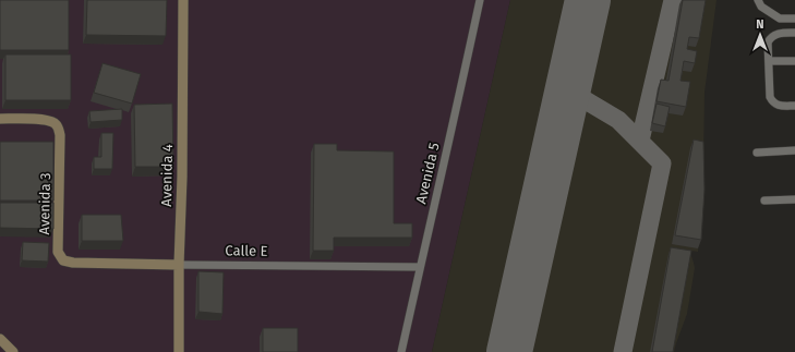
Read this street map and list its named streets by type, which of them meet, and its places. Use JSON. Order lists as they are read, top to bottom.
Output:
{
  "streets": {
    "main road": ["Avenida 4", "Avenida 3", "Calle E"],
    "street": ["Avenida 5"]
  },
  "crossings": [
    ["Avenida 5", "Calle E"],
    ["Avenida 4", "Calle E"],
    ["Avenida 3", "Calle E"]
  ],
  "north": "top"
}
